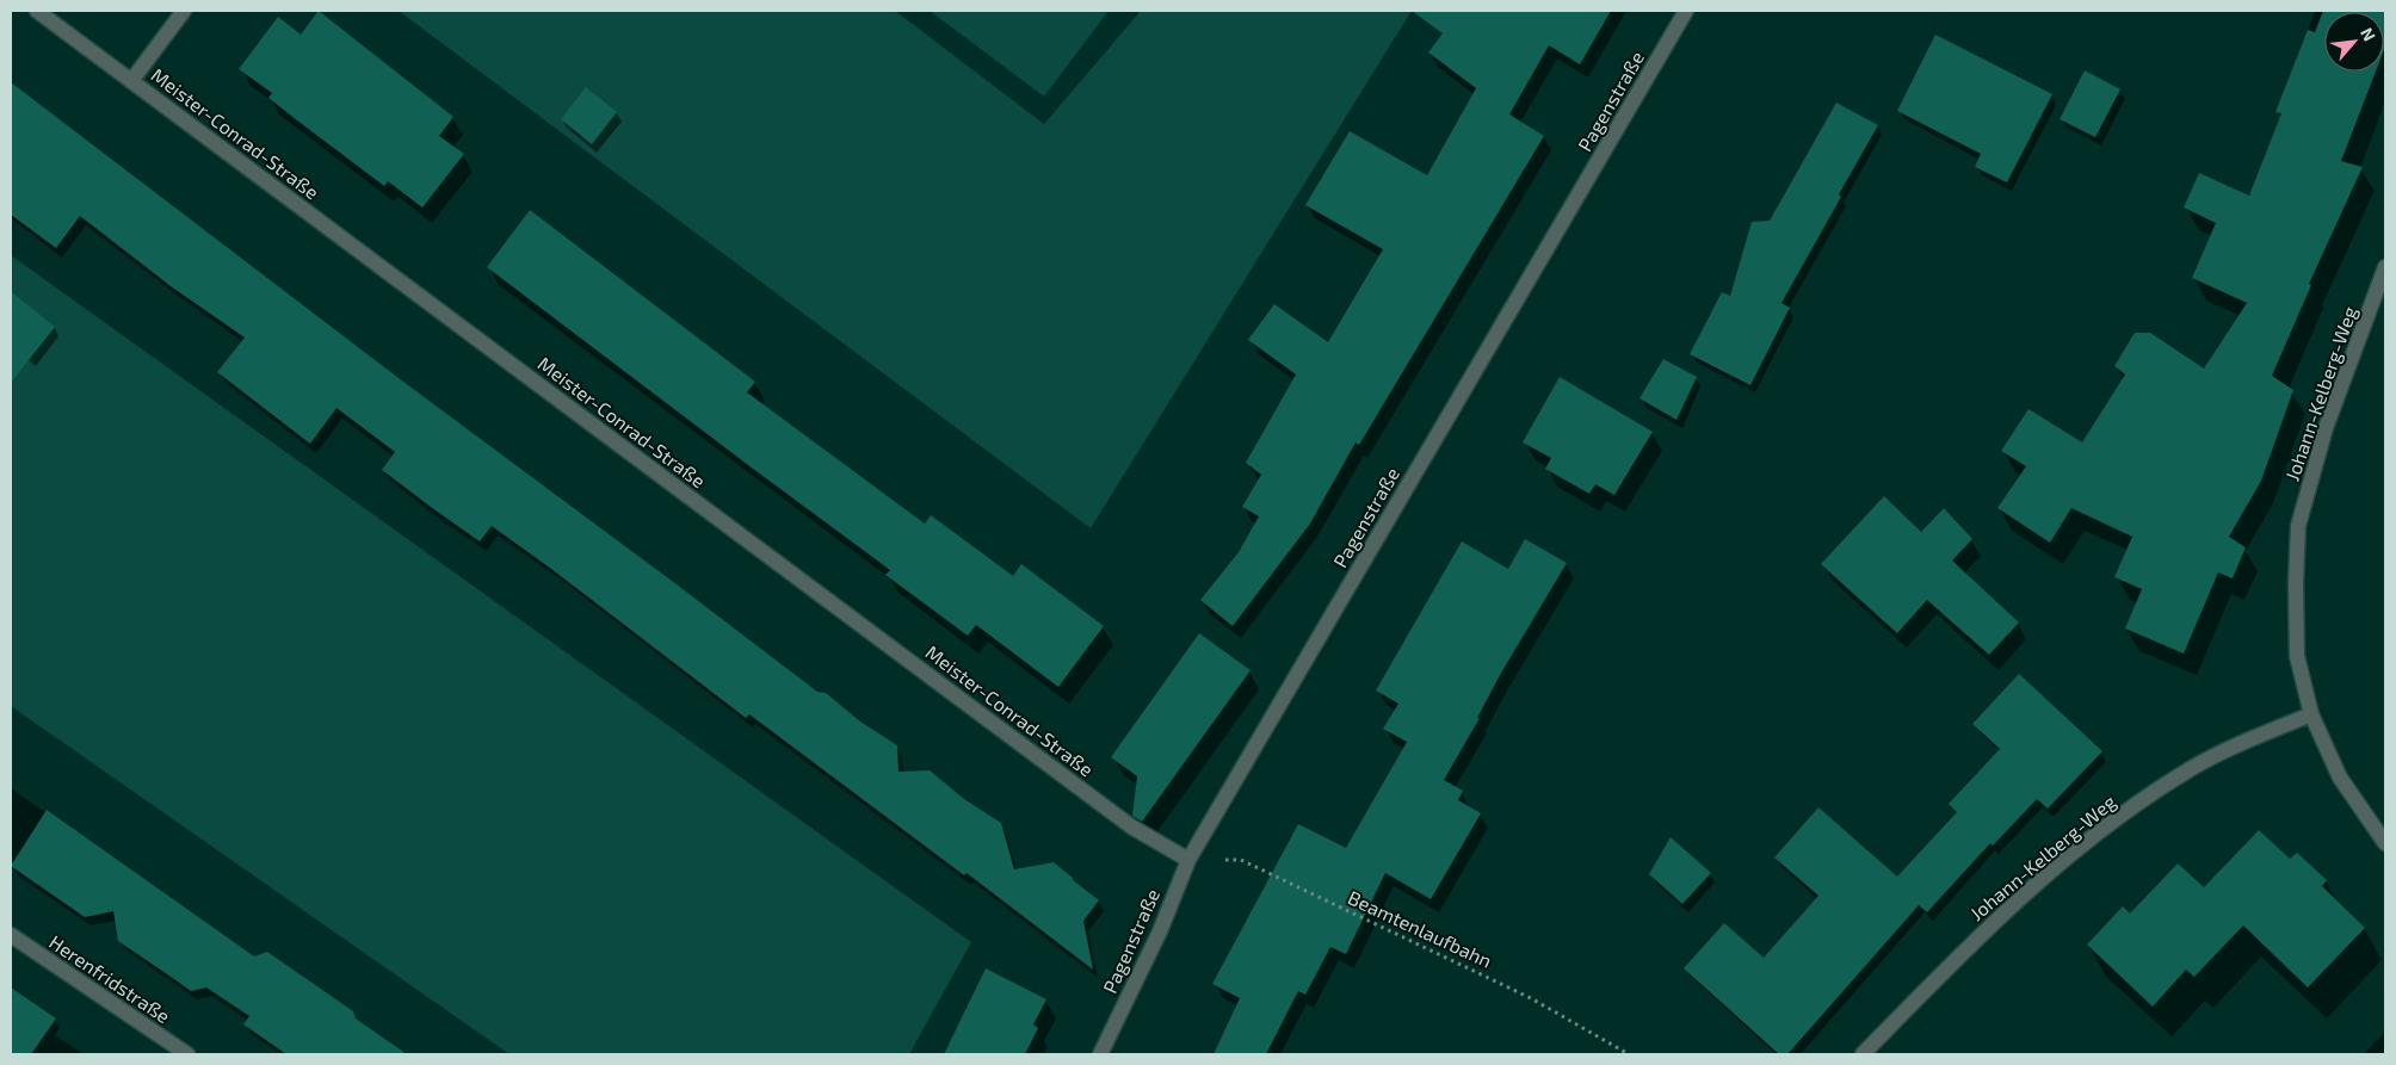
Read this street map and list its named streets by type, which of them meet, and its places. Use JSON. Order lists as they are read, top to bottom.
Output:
{
  "streets": {
    "street": [
      "Pagenstraße",
      "Meister-Conrad-Straße",
      "Johann-Kelberg-Weg",
      "Herenfridstraße"
    ],
    "path": ["Beamtenlaufbahn"]
  },
  "crossings": [
    ["Pagenstraße", "Meister-Conrad-Straße"],
    ["Pagenstraße", "Beamtenlaufbahn"],
    ["Meister-Conrad-Straße", "Beamtenlaufbahn"]
  ],
  "north": "top right"
}
